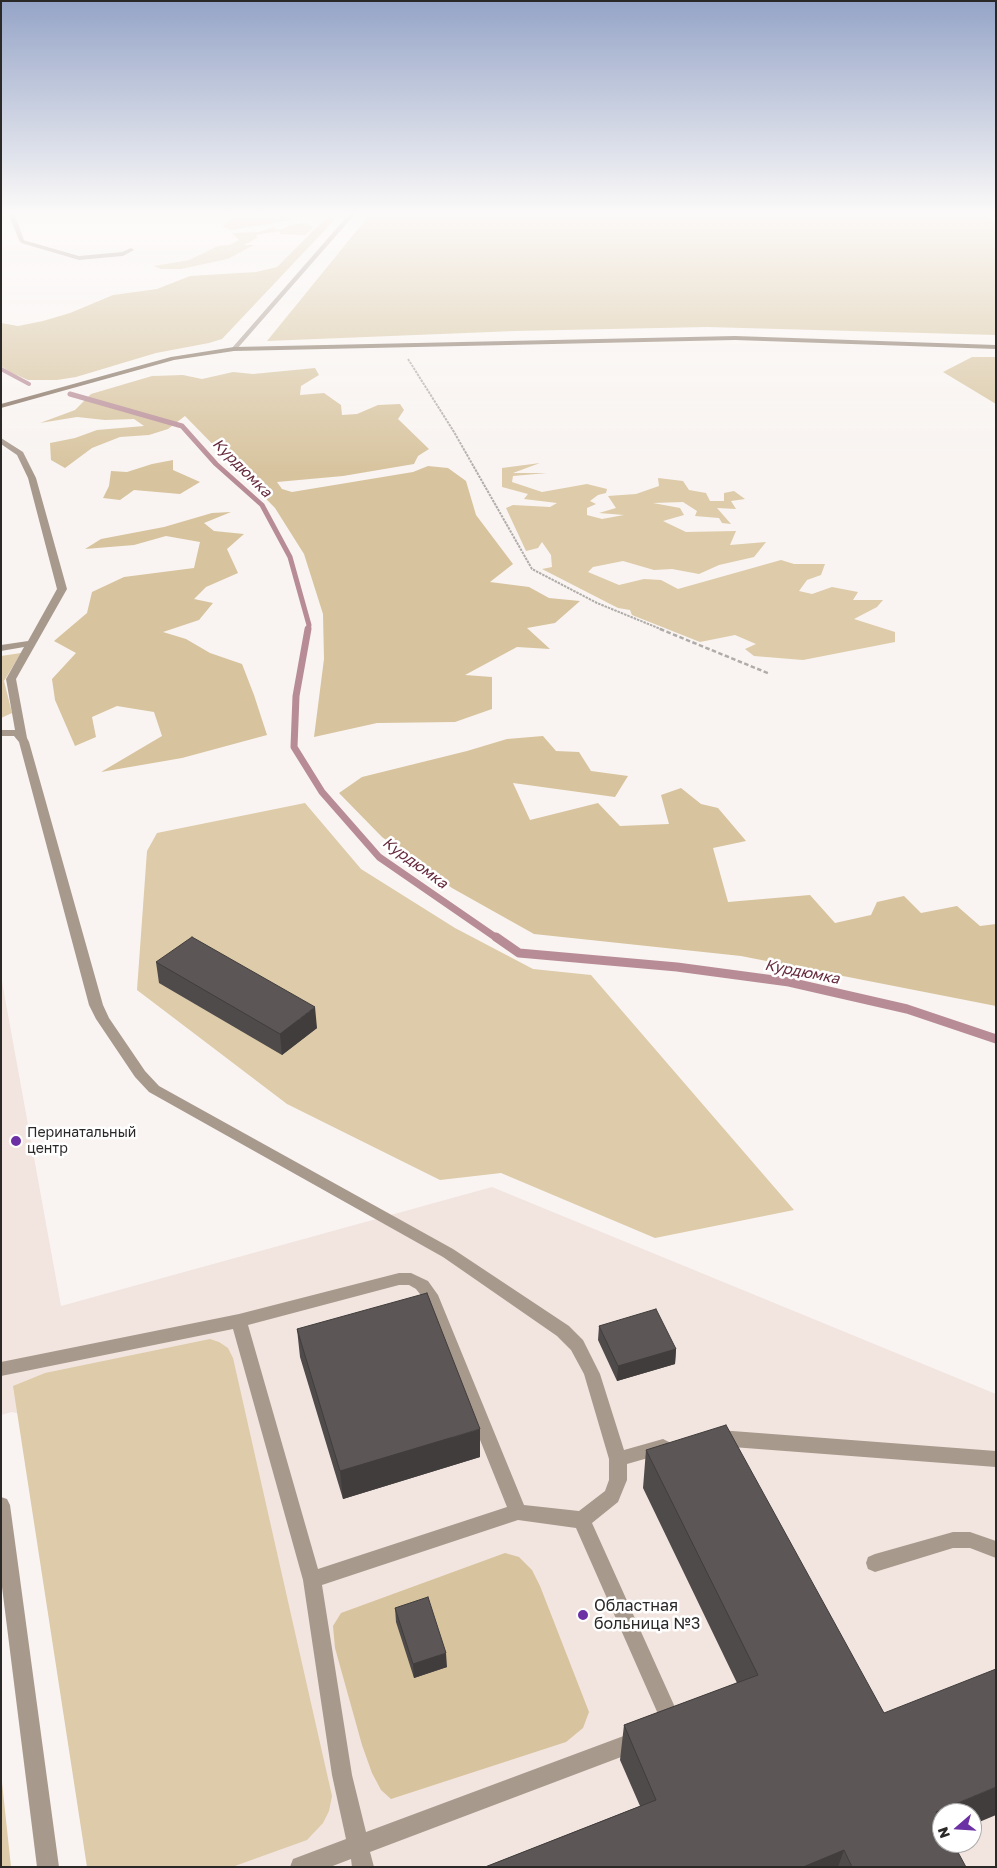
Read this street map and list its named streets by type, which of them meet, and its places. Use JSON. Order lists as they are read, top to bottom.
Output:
{
  "water": ["Курдюмка"],
  "places": ["Перинатальный центр", "Областная больница №3"],
  "north": "left"
}
